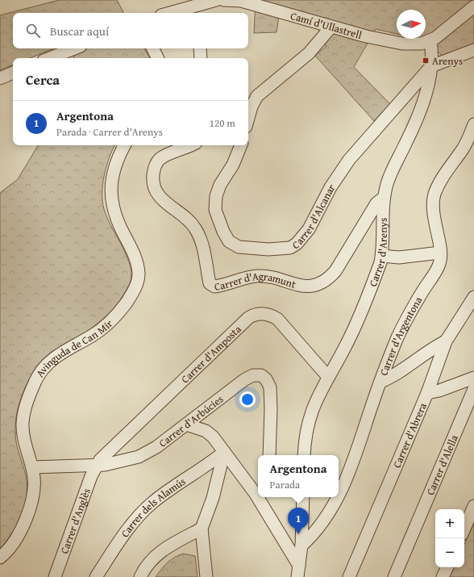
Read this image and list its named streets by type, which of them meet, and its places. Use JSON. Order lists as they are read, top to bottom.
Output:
{
  "streets": {
    "street": [
      "Camí d'Ullastrell",
      "Carrer d'Alcanar",
      "Carrer d'Arenys",
      "Carrer d'Agramunt",
      "Carrer d'Argentona",
      "Avinguda de Can Mir",
      "Carrer d'Amposta",
      "Carrer d'Arbúcies",
      "Carrer d'Abrera",
      "Carrer d'Alella",
      "Carrer dels Alamús",
      "Carrer d'Anglès"
    ]
  },
  "crossings": [
    ["Camí d'Ullastrell", "Carrer d'Arenys"],
    ["Carrer d'Alcanar", "Carrer d'Arenys"],
    ["Carrer d'Arenys", "Carrer d'Agramunt"],
    ["Carrer d'Arenys", "Carrer d'Amposta"],
    ["Avinguda de Can Mir", "Carrer d'Arbúcies"],
    ["Carrer d'Amposta", "Carrer d'Arbúcies"],
    ["Carrer d'Amposta", "Carrer d'Anglès"],
    ["Carrer d'Arbúcies", "Carrer d'Anglès"]
  ],
  "places": {
    "transit": ["Arenys"]
  },
  "north": "right",
  "page": {
    "search": "Buscar aquí",
    "heading": "Cerca",
    "list": [
      {
        "mark": "1",
        "name": "Argentona",
        "note": "Parada · Carrer d'Arenys",
        "value": "120 m"
      }
    ],
    "popup": ["Argentona", "Parada"],
    "pins": "1",
    "map_buttons": ["+", "−"]
  }
}
